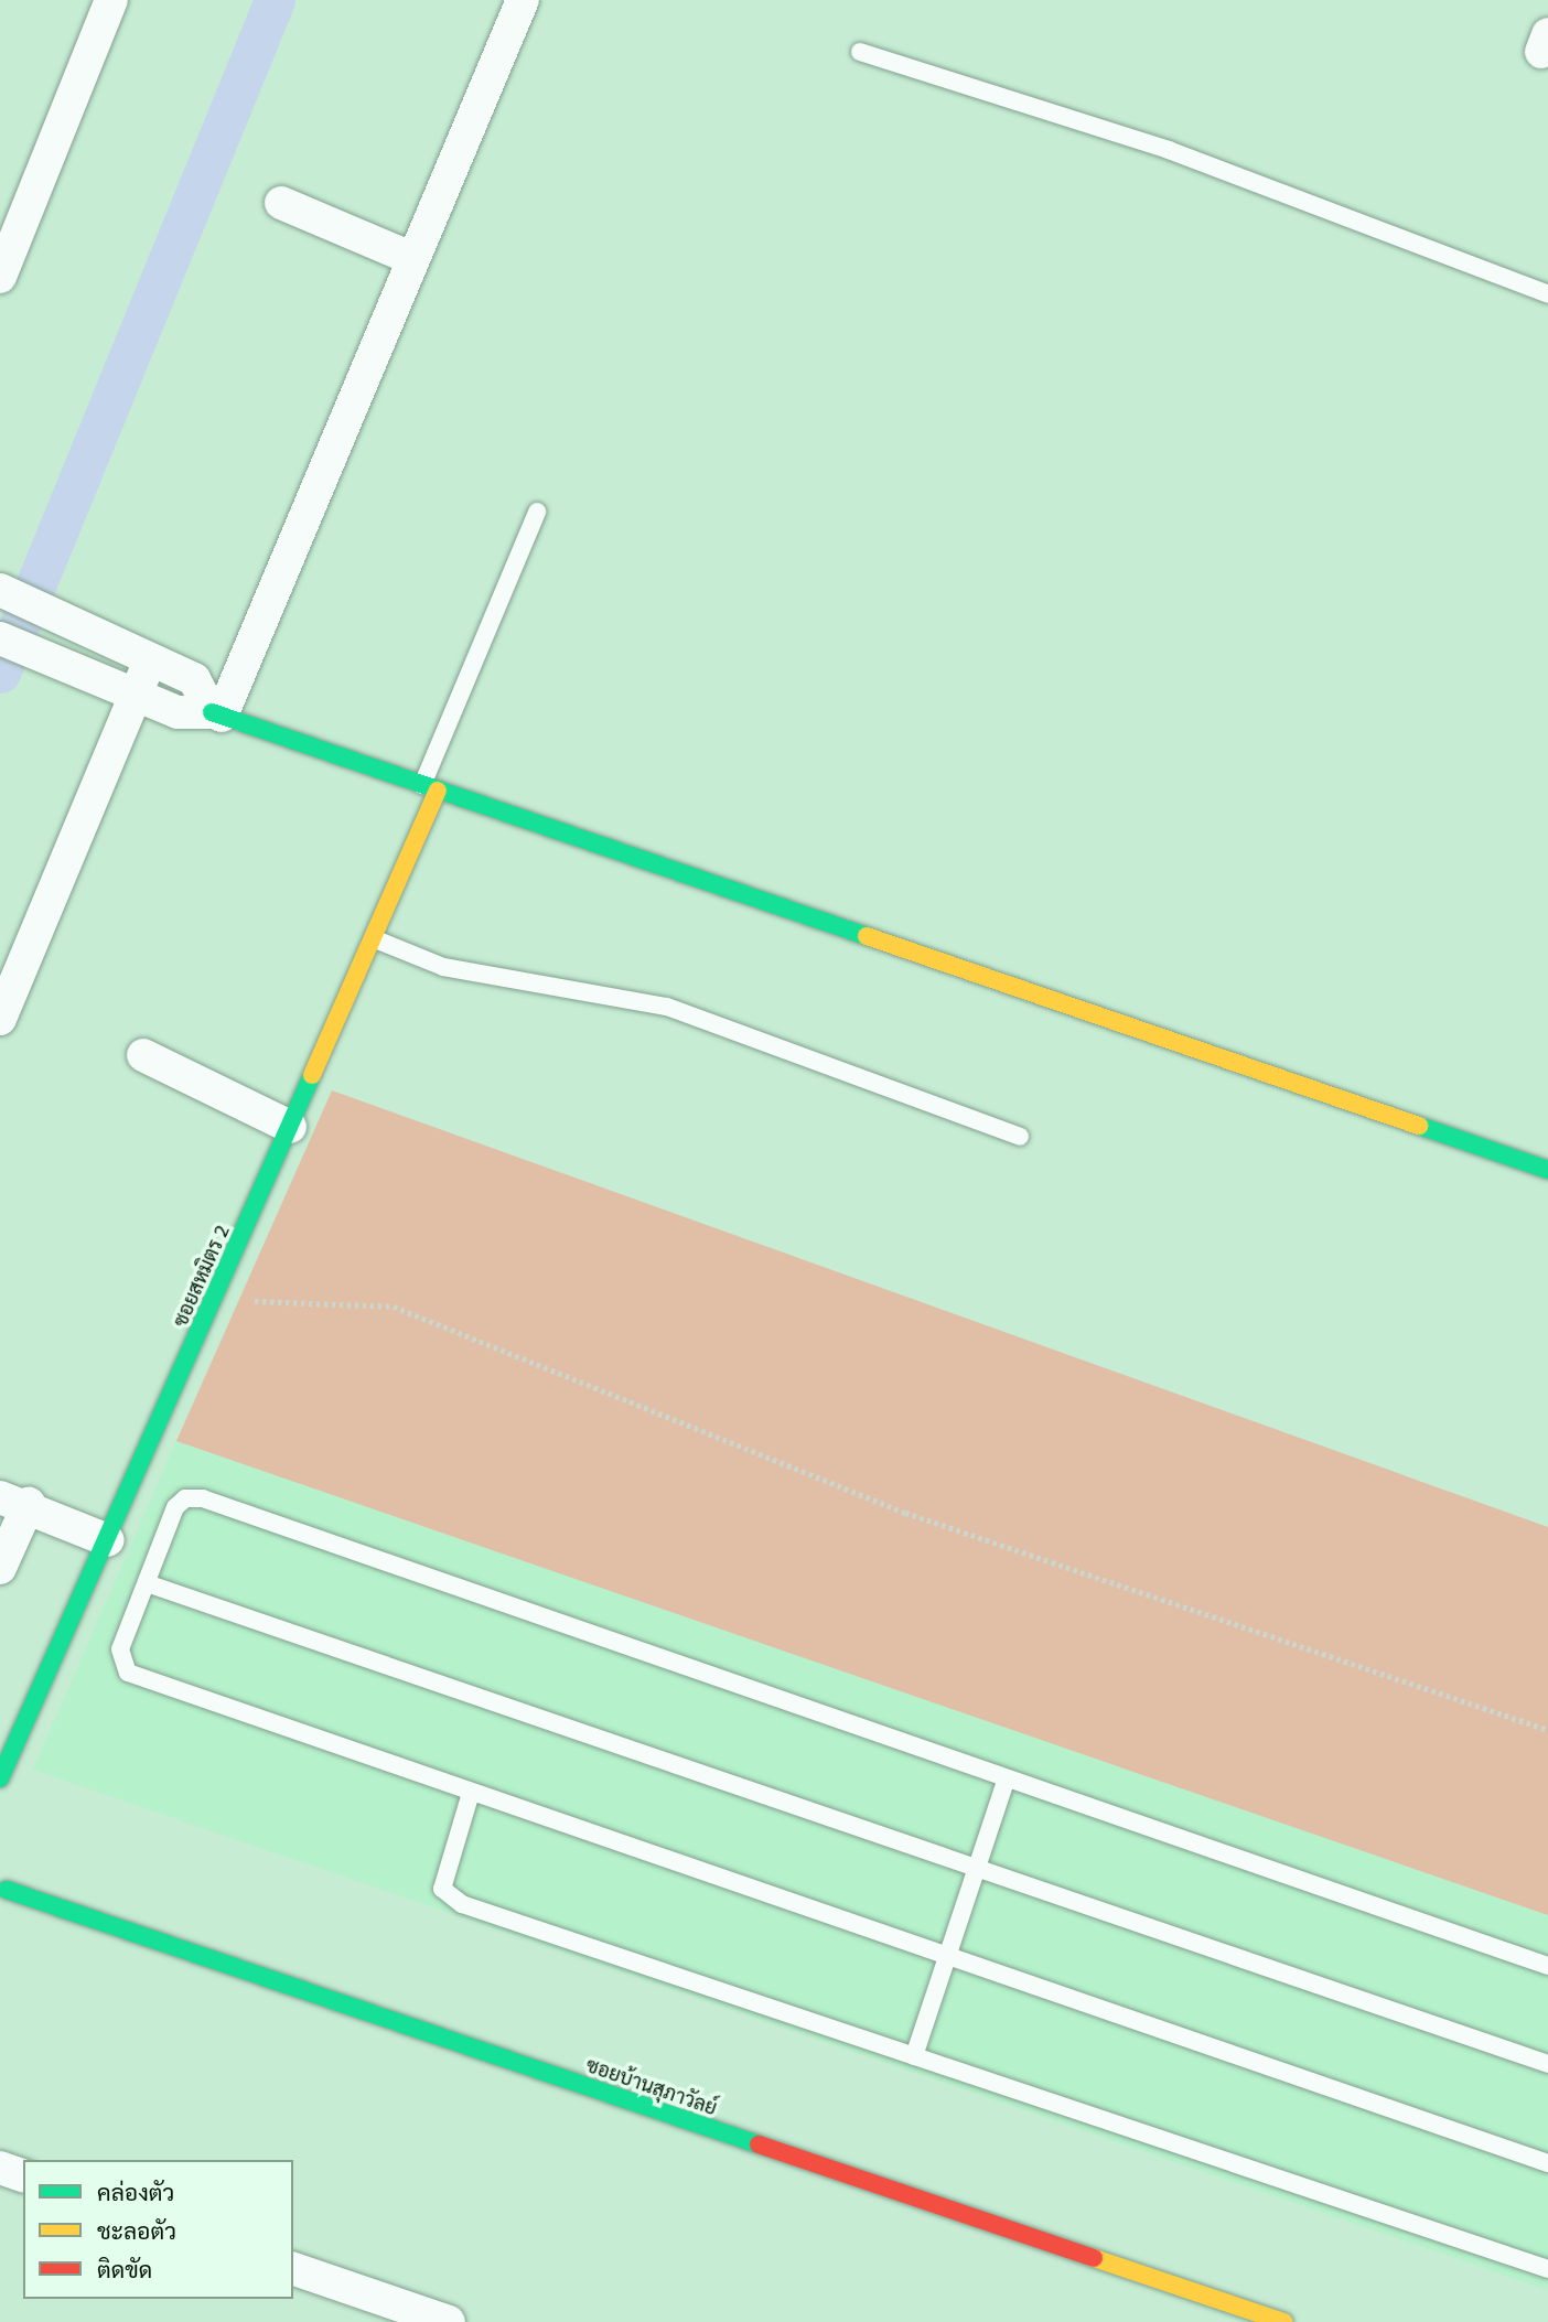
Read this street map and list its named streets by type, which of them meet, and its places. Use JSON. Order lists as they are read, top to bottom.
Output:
{
  "streets": {
    "street": ["ซอยสหมิตร 2", "ซอยบ้านสุภาวัลย์"]
  },
  "legend": ["คล่องตัว", "ชะลอตัว", "ติดขัด"]
}
